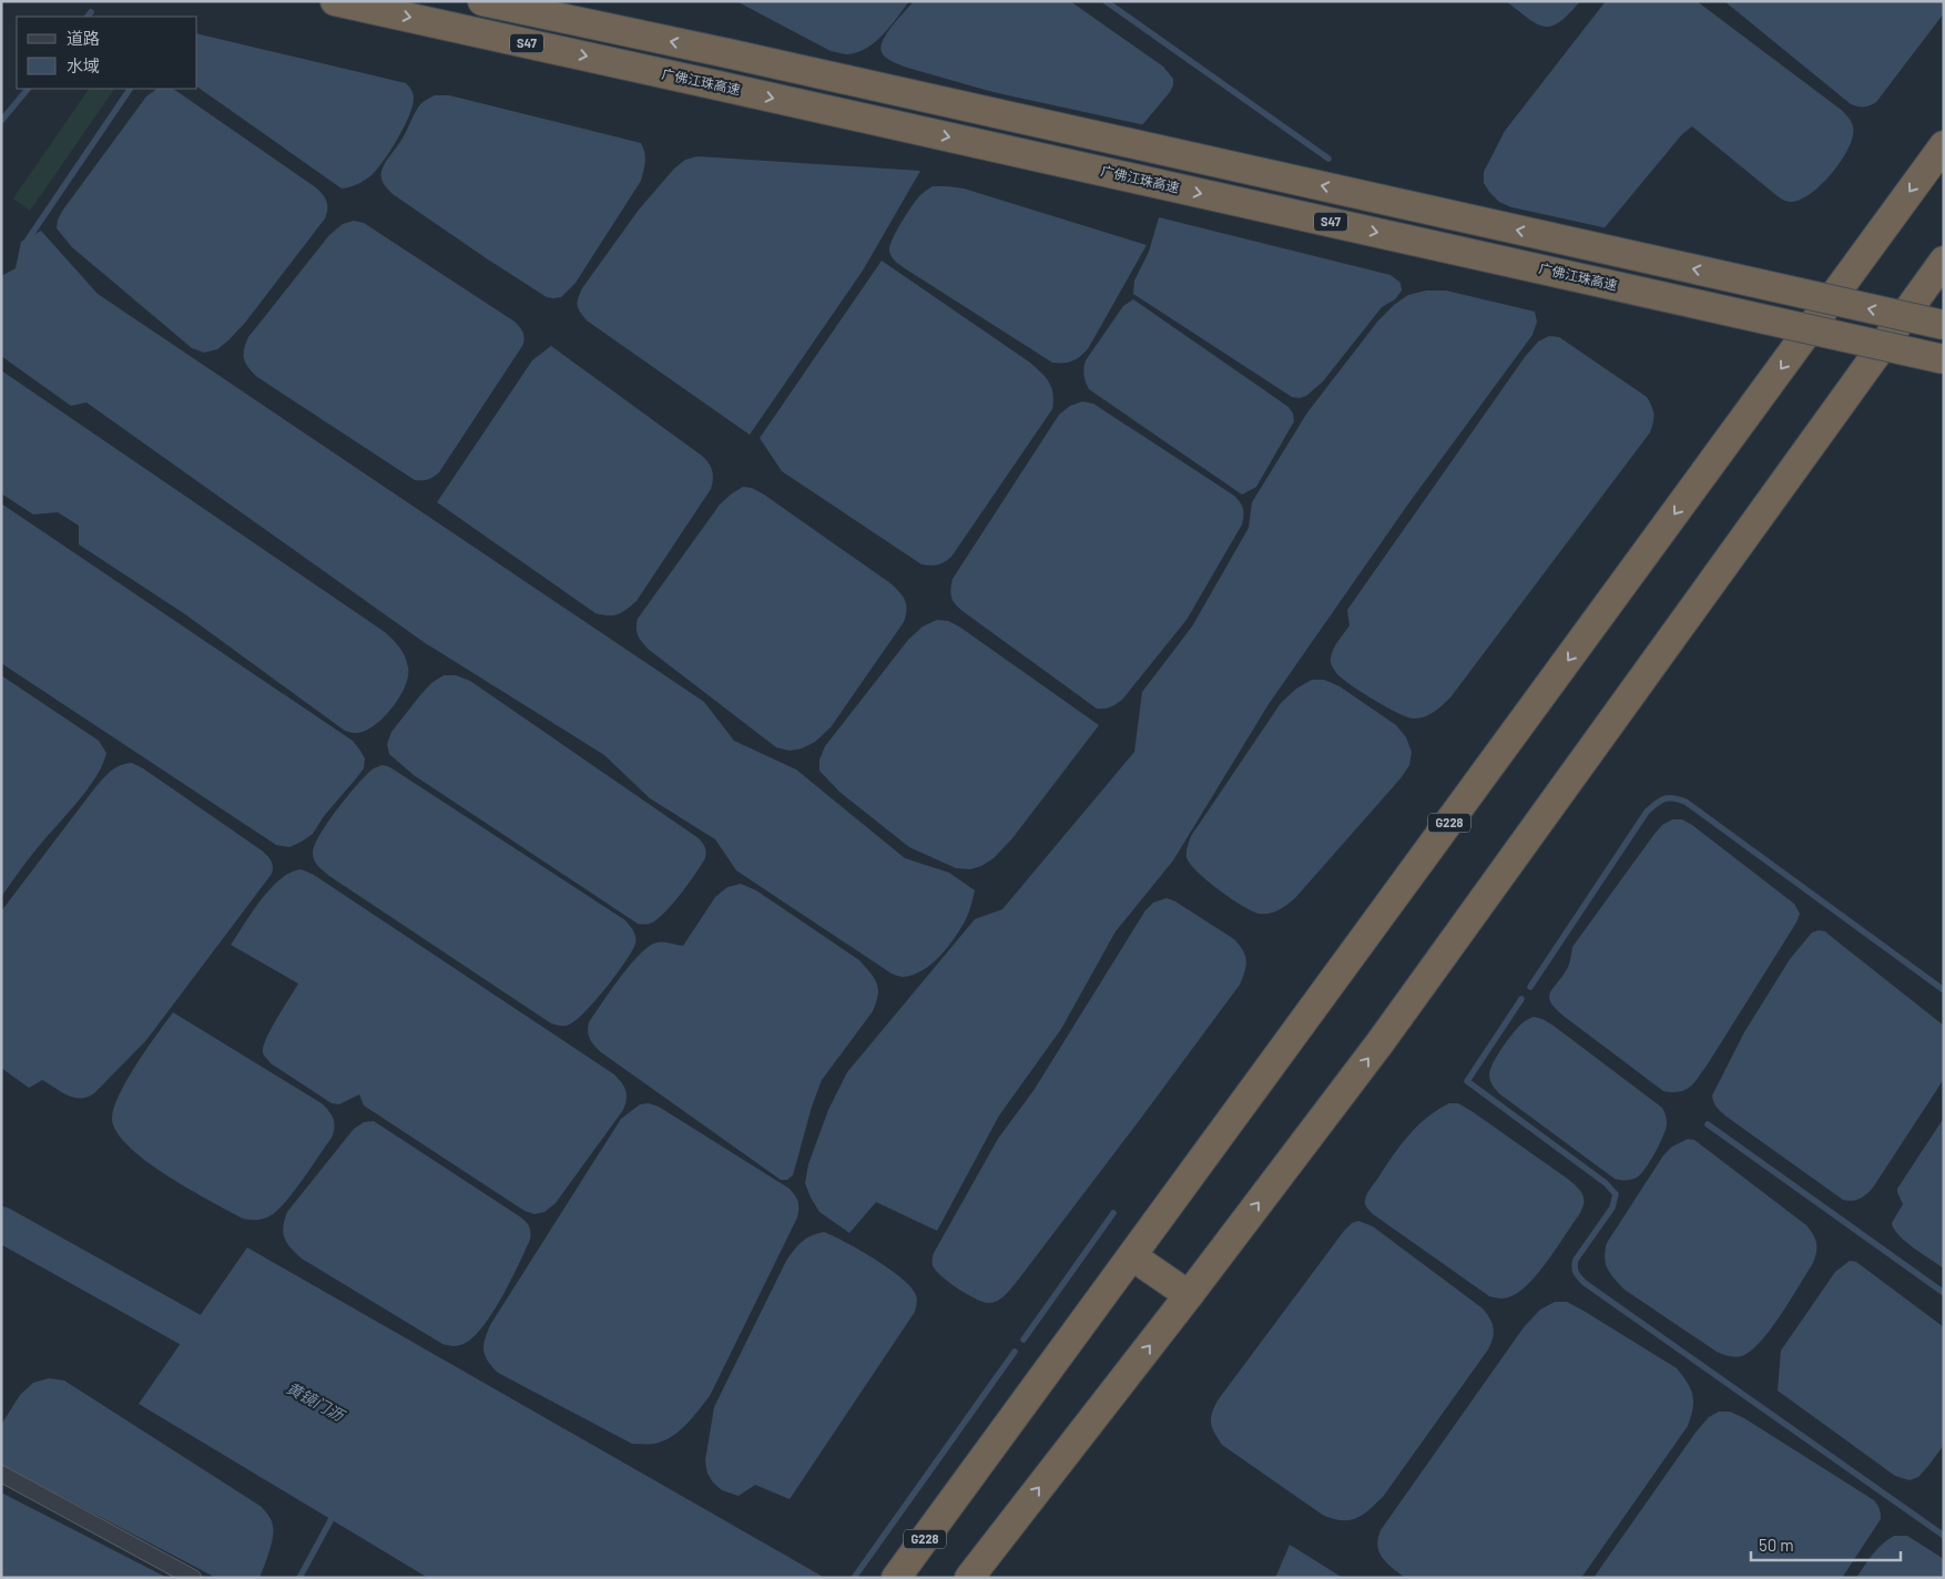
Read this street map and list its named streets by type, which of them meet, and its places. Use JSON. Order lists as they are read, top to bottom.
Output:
{
  "streets": {
    "highway": ["S47", "广佛江珠高速", "G228"]
  },
  "water": ["黄镜门沥"],
  "legend": ["道路", "水域"],
  "scale_bar": "50 m"
}
